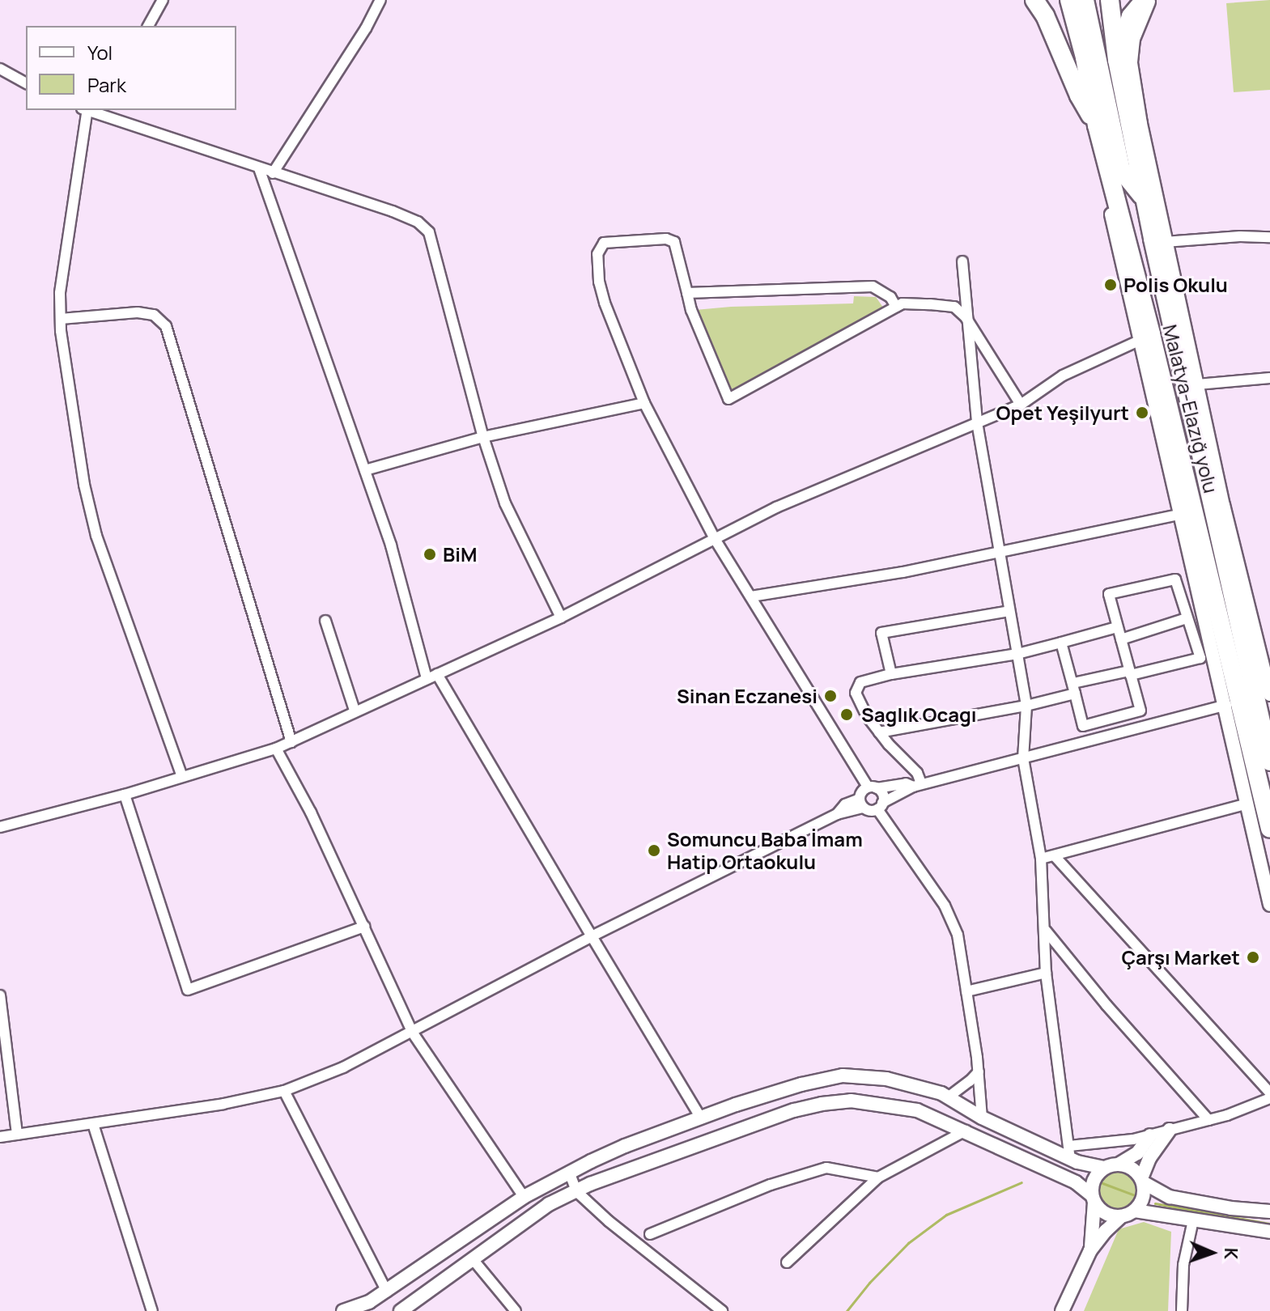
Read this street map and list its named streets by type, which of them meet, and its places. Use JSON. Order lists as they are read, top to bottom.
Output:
{
  "streets": {
    "highway": ["Malatya-Elazığ yolu"]
  },
  "places": [
    "Polis Okulu",
    "Opet Yeşilyurt",
    "BiM",
    "Sinan Eczanesi",
    "Saglık Ocagı",
    "Somuncu Baba İmam Hatip Ortaokulu",
    "Çarşı Market"
  ],
  "legend": ["Yol", "Park"],
  "north": "right"
}
